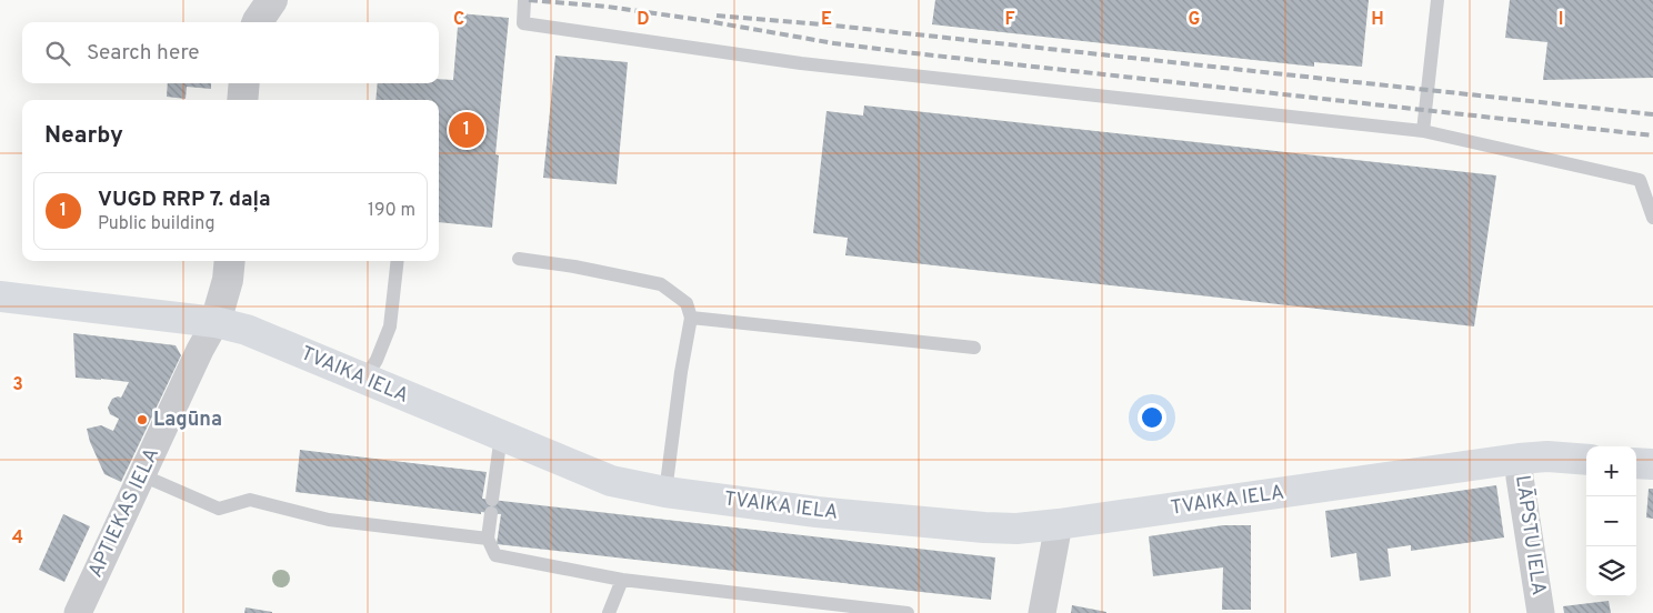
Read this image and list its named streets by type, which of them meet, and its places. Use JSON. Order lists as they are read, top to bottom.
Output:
{
  "streets": {
    "main road": ["TVAIKA IELA"],
    "street": ["APTIEKAS IELA", "LĀPSTU IELA"]
  },
  "crossings": [
    ["TVAIKA IELA", "APTIEKAS IELA"],
    ["TVAIKA IELA", "LĀPSTU IELA"]
  ],
  "places": ["Lagūna"],
  "page": {
    "search": "Search here",
    "heading": "Nearby",
    "pins": "1",
    "list": [
      {
        "mark": "1",
        "name": "VUGD RRP 7. daļa",
        "note": "Public building",
        "value": "190 m"
      }
    ],
    "map_buttons": ["+", "−"]
  },
  "grid": {
    "columns": [
      "C",
      "D",
      "E",
      "F",
      "G",
      "H",
      "I"
    ],
    "rows": ["3", "4"]
  }
}
